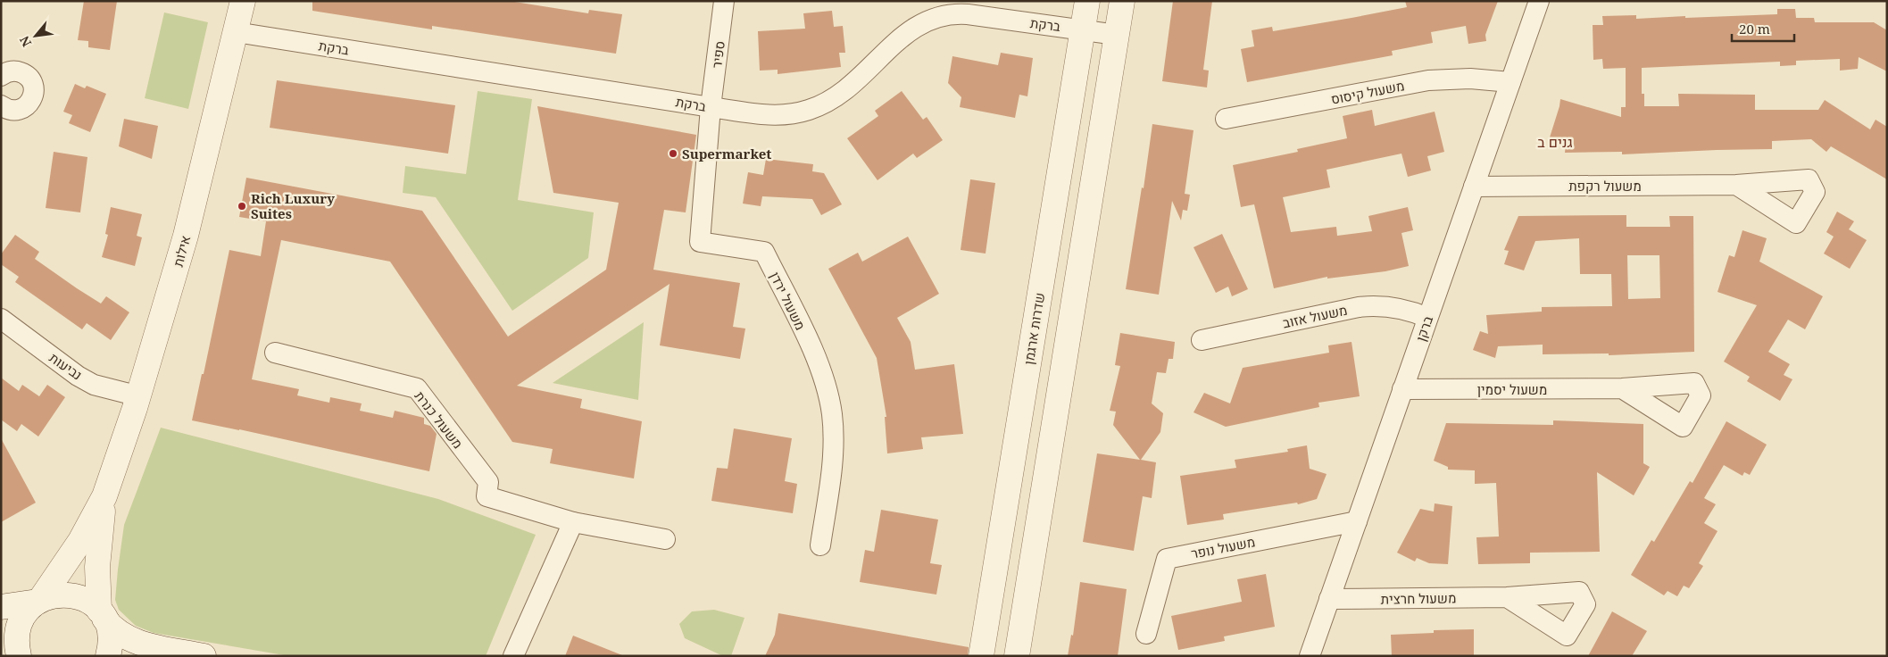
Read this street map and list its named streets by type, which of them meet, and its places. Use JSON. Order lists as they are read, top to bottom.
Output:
{
  "streets": {
    "street": [
      "ברקת",
      "ספיר",
      "משעול קיסוס",
      "משעול רקפת",
      "אילות",
      "משעול ירדן",
      "משעול אזוב",
      "שדרות ארגמן",
      "ברקן",
      "נביעות",
      "משעול יסמין",
      "משעול כנרת",
      "משעול נופר",
      "משעול חרצית"
    ]
  },
  "crossings": [
    ["ברקת", "ספיר"],
    ["ברקת", "אילות"],
    ["ברקת", "משעול ירדן"],
    ["ברקת", "שדרות ארגמן"],
    ["ספיר", "משעול ירדן"],
    ["משעול קיסוס", "ברקן"],
    ["משעול רקפת", "ברקן"],
    ["אילות", "נביעות"],
    ["משעול אזוב", "ברקן"],
    ["ברקן", "משעול יסמין"],
    ["ברקן", "משעול נופר"],
    ["ברקן", "משעול חרצית"]
  ],
  "districts": ["גנים ב"],
  "places": ["Supermarket", "Rich Luxury Suites"],
  "scale_bar": "20 m",
  "north": "bottom left"
}
